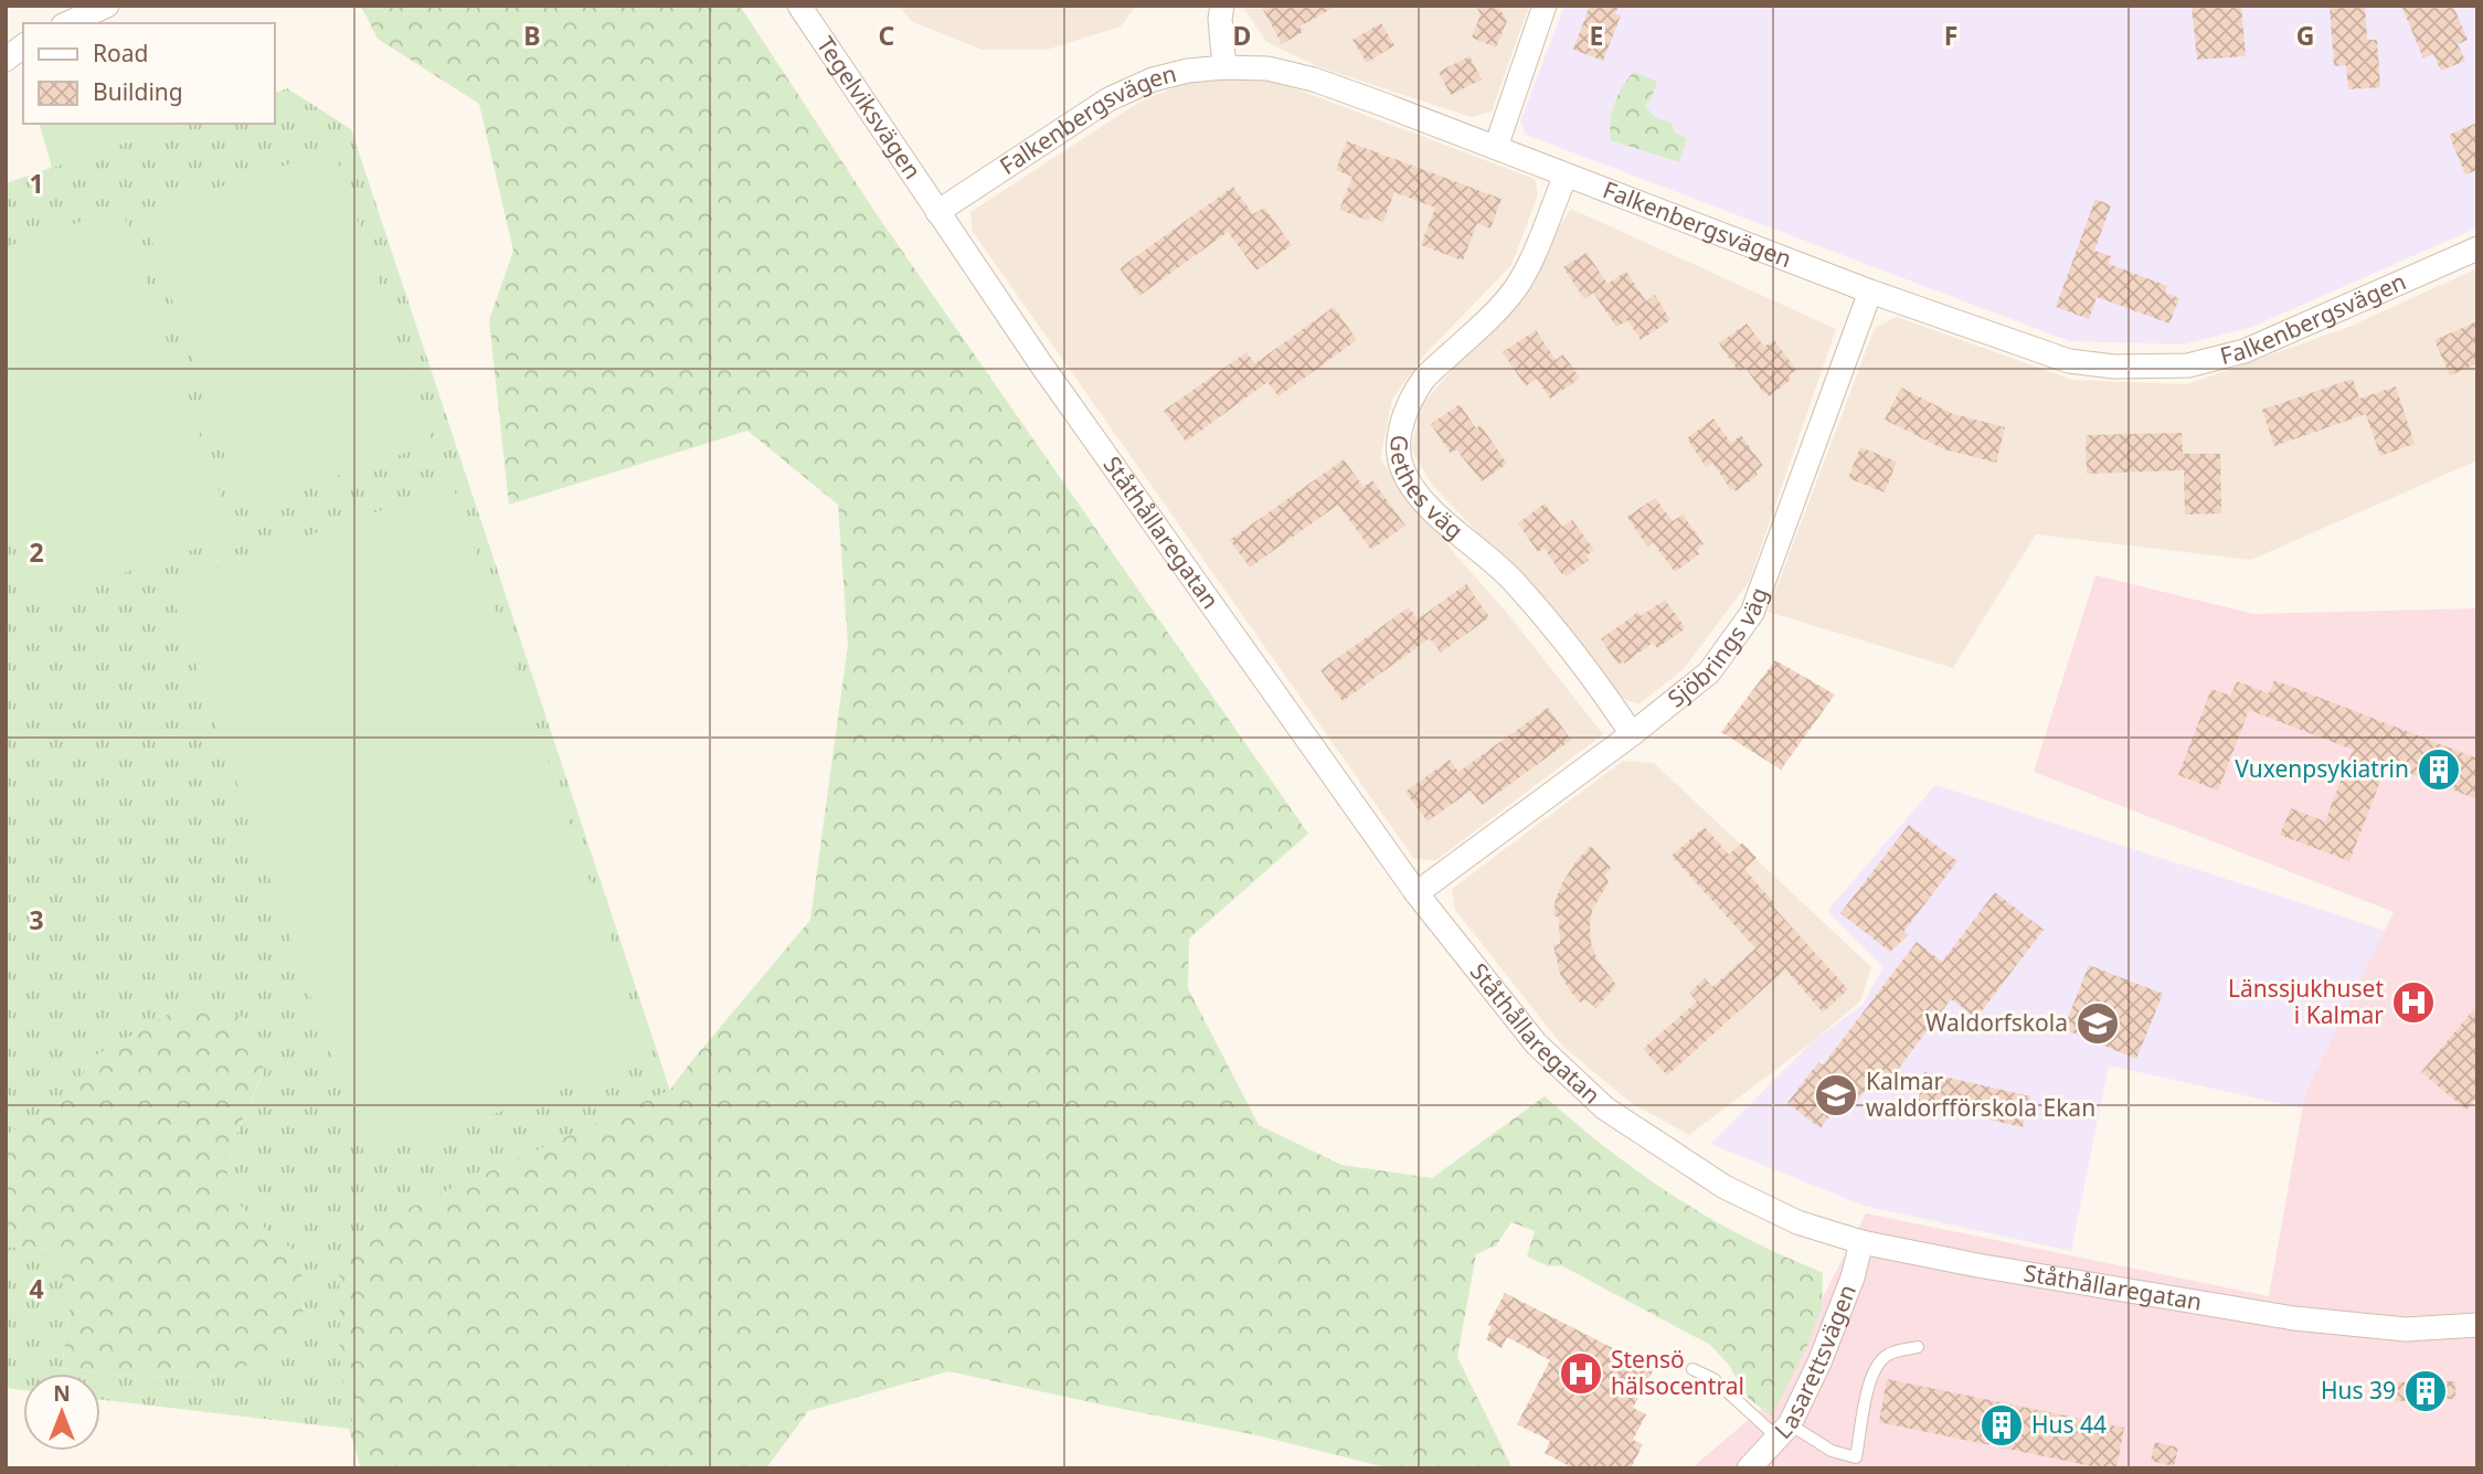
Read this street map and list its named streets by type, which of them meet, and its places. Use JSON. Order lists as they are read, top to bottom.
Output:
{
  "streets": {
    "street": [
      "Tegelviksvägen",
      "Falkenbergsvägen",
      "Gethes väg",
      "Ståthållaregatan",
      "Sjöbrings väg",
      "Lasarettsvägen"
    ]
  },
  "crossings": [
    ["Tegelviksvägen", "Falkenbergsvägen"],
    ["Tegelviksvägen", "Ståthållaregatan"],
    ["Falkenbergsvägen", "Gethes väg"],
    ["Falkenbergsvägen", "Ståthållaregatan"],
    ["Falkenbergsvägen", "Sjöbrings väg"],
    ["Gethes väg", "Sjöbrings väg"],
    ["Ståthållaregatan", "Sjöbrings väg"],
    ["Ståthållaregatan", "Lasarettsvägen"]
  ],
  "places": {
    "building": ["Vuxenpsykiatrin", "Hus 39", "Hus 44"],
    "hospital": ["Länssjukhuset i Kalmar", "Stensö hälsocentral"],
    "school or university": ["Waldorfskola", "Kalmar waldorfförskola Ekan"]
  },
  "legend": ["Road", "Building"],
  "north": "top",
  "grid": {
    "columns": [
      "B",
      "C",
      "D",
      "E",
      "F",
      "G"
    ],
    "rows": [
      "1",
      "2",
      "3",
      "4"
    ]
  }
}
